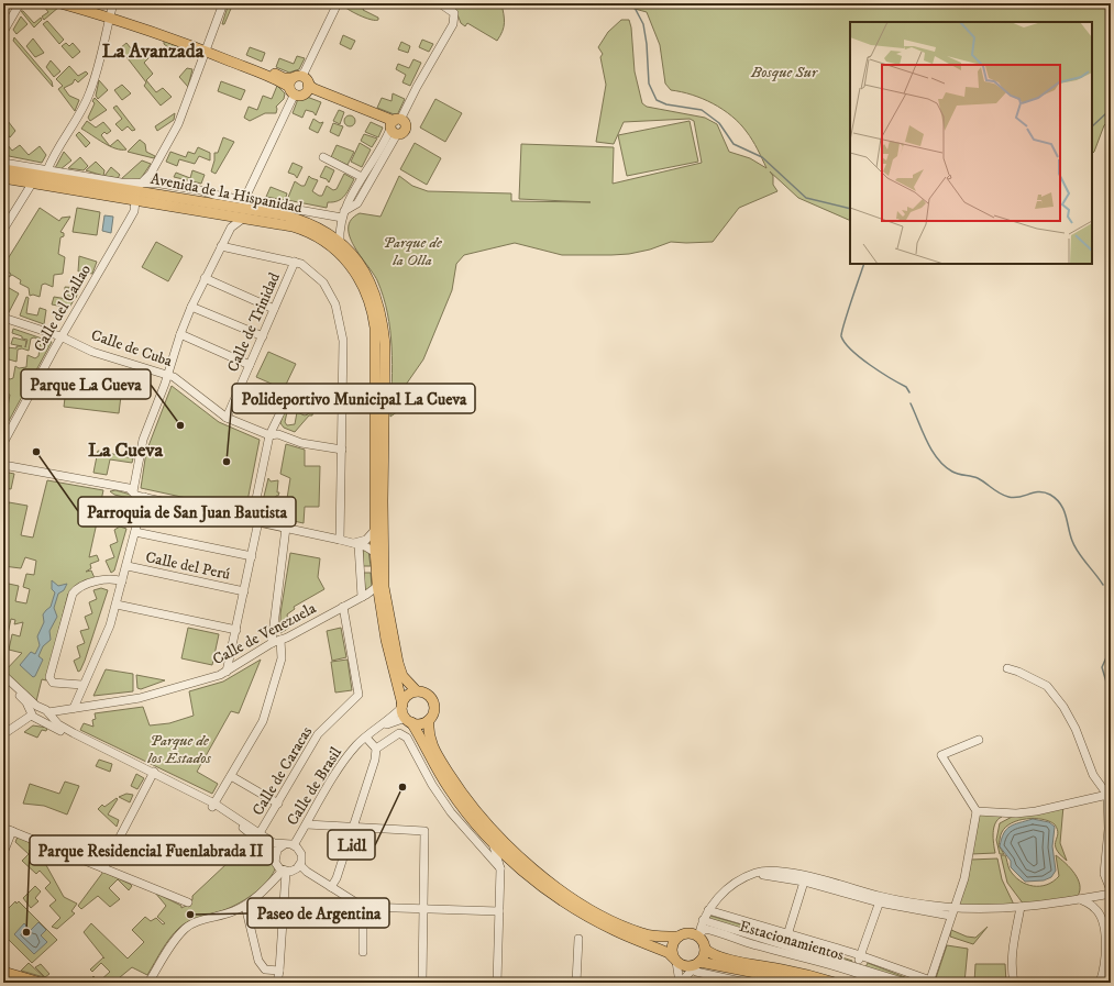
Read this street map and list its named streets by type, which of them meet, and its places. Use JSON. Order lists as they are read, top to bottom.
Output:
{
  "streets": {
    "main road": ["Avenida de la Hispanidad"],
    "street": [
      "Calle del Callao",
      "Calle de Trinidad",
      "Calle de Cuba",
      "Calle del Perú",
      "Calle de Venezuela",
      "Calle de Caracas",
      "Calle de Brasil",
      "Estacionamientos"
    ]
  },
  "crossings": [
    ["Avenida de la Hispanidad", "Calle del Callao"],
    ["Avenida de la Hispanidad", "Calle de Venezuela"],
    ["Avenida de la Hispanidad", "Calle de Brasil"],
    ["Calle del Callao", "Calle de Cuba"],
    ["Calle de Trinidad", "Calle de Cuba"],
    ["Calle de Venezuela", "Calle de Caracas"]
  ],
  "districts": ["La Avanzada", "La Cueva"],
  "parks": ["Bosque Sur", "Parque de la Olla", "Parque de los Estados"],
  "places": [
    "Parque La Cueva",
    "Parroquia de San Juan Bautista",
    "Polideportivo Municipal La Cueva",
    "Lidl",
    "Paseo de Argentina",
    "Parque Residencial Fuenlabrada II"
  ]
}
